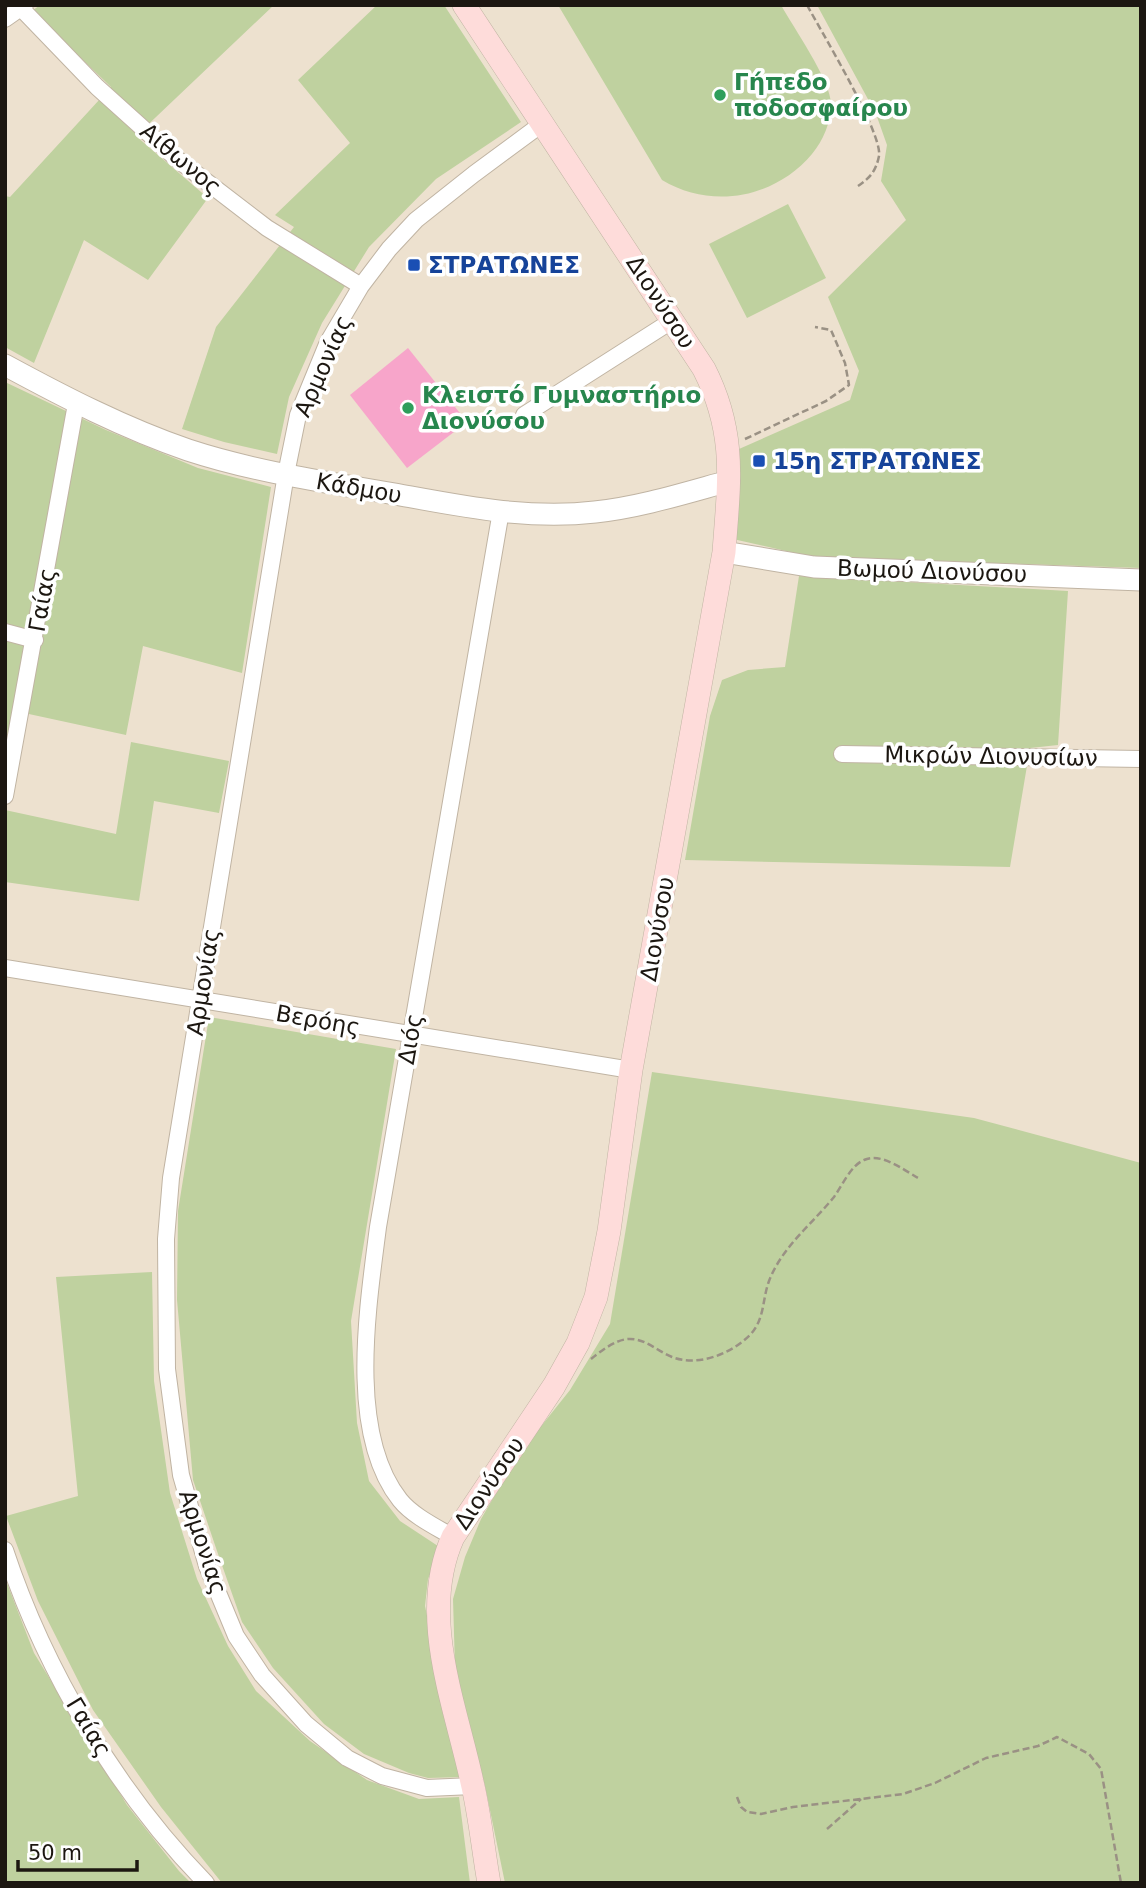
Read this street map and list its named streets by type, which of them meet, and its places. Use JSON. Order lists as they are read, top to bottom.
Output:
{
  "streets": {
    "main road": ["Διονύσου"],
    "street": [
      "Αίθωνος",
      "Αρμονίας",
      "Κάδμου",
      "Βωμού Διονύσου",
      "Γαίας",
      "Μικρών Διονυσίων",
      "Βερόης",
      "Διός"
    ]
  },
  "crossings": [
    ["Αίθωνος", "Αρμονίας"],
    ["Διονύσου", "Αρμονίας"],
    ["Διονύσου", "Κάδμου"],
    ["Διονύσου", "Βωμού Διονύσου"],
    ["Διονύσου", "Βερόης"],
    ["Διονύσου", "Διός"],
    ["Αρμονίας", "Κάδμου"],
    ["Αρμονίας", "Βερόης"],
    ["Κάδμου", "Γαίας"],
    ["Κάδμου", "Διός"],
    ["Βερόης", "Διός"]
  ],
  "places": {
    "other": ["Γήπεδο ποδοσφαίρου", "Κλειστό Γυμναστήριο Διονύσου"],
    "transit": ["ΣΤΡΑΤΩΝΕΣ", "15η ΣΤΡΑΤΩΝΕΣ"]
  },
  "scale_bar": "50 m"
}
